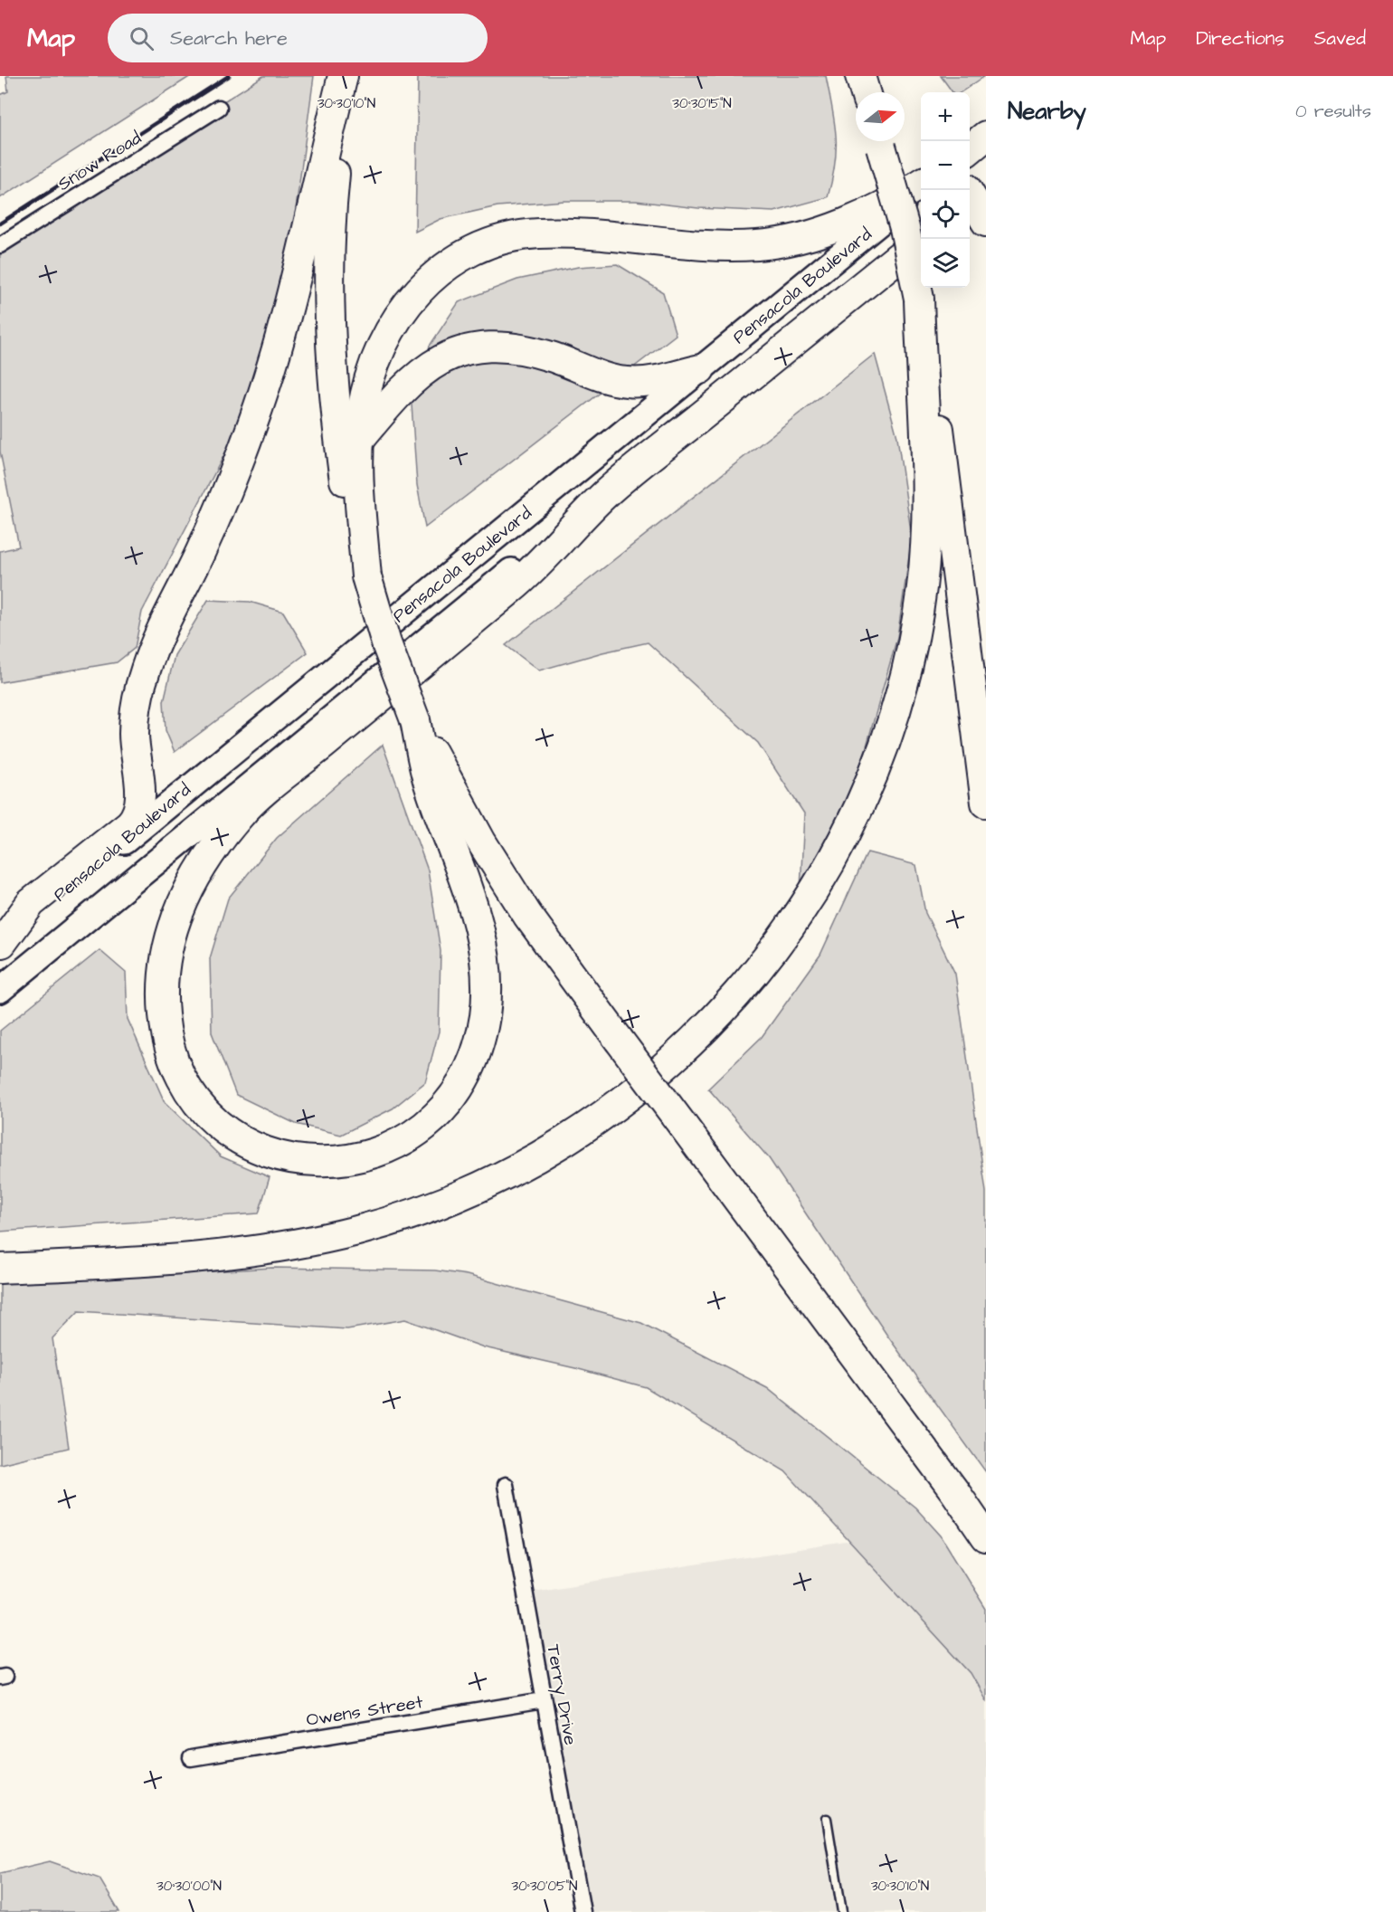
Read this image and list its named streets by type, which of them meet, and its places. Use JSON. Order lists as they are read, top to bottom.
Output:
{
  "streets": {
    "highway": ["Pensacola Boulevard"],
    "street": ["Snow Road", "Terry Drive", "Owens Street"]
  },
  "crossings": [
    ["Terry Drive", "Owens Street"]
  ],
  "north": "right",
  "page": {
    "header": "Map",
    "search": "Search here",
    "nav": ["Map", "Directions", "Saved"],
    "heading": ["Nearby", "0 results"],
    "map_buttons": ["+", "−"]
  },
  "coordinates": [
    "30°30'10\"N",
    "30°30'15\"N",
    "30°30'00\"N",
    "30°30'05\"N"
  ]
}
